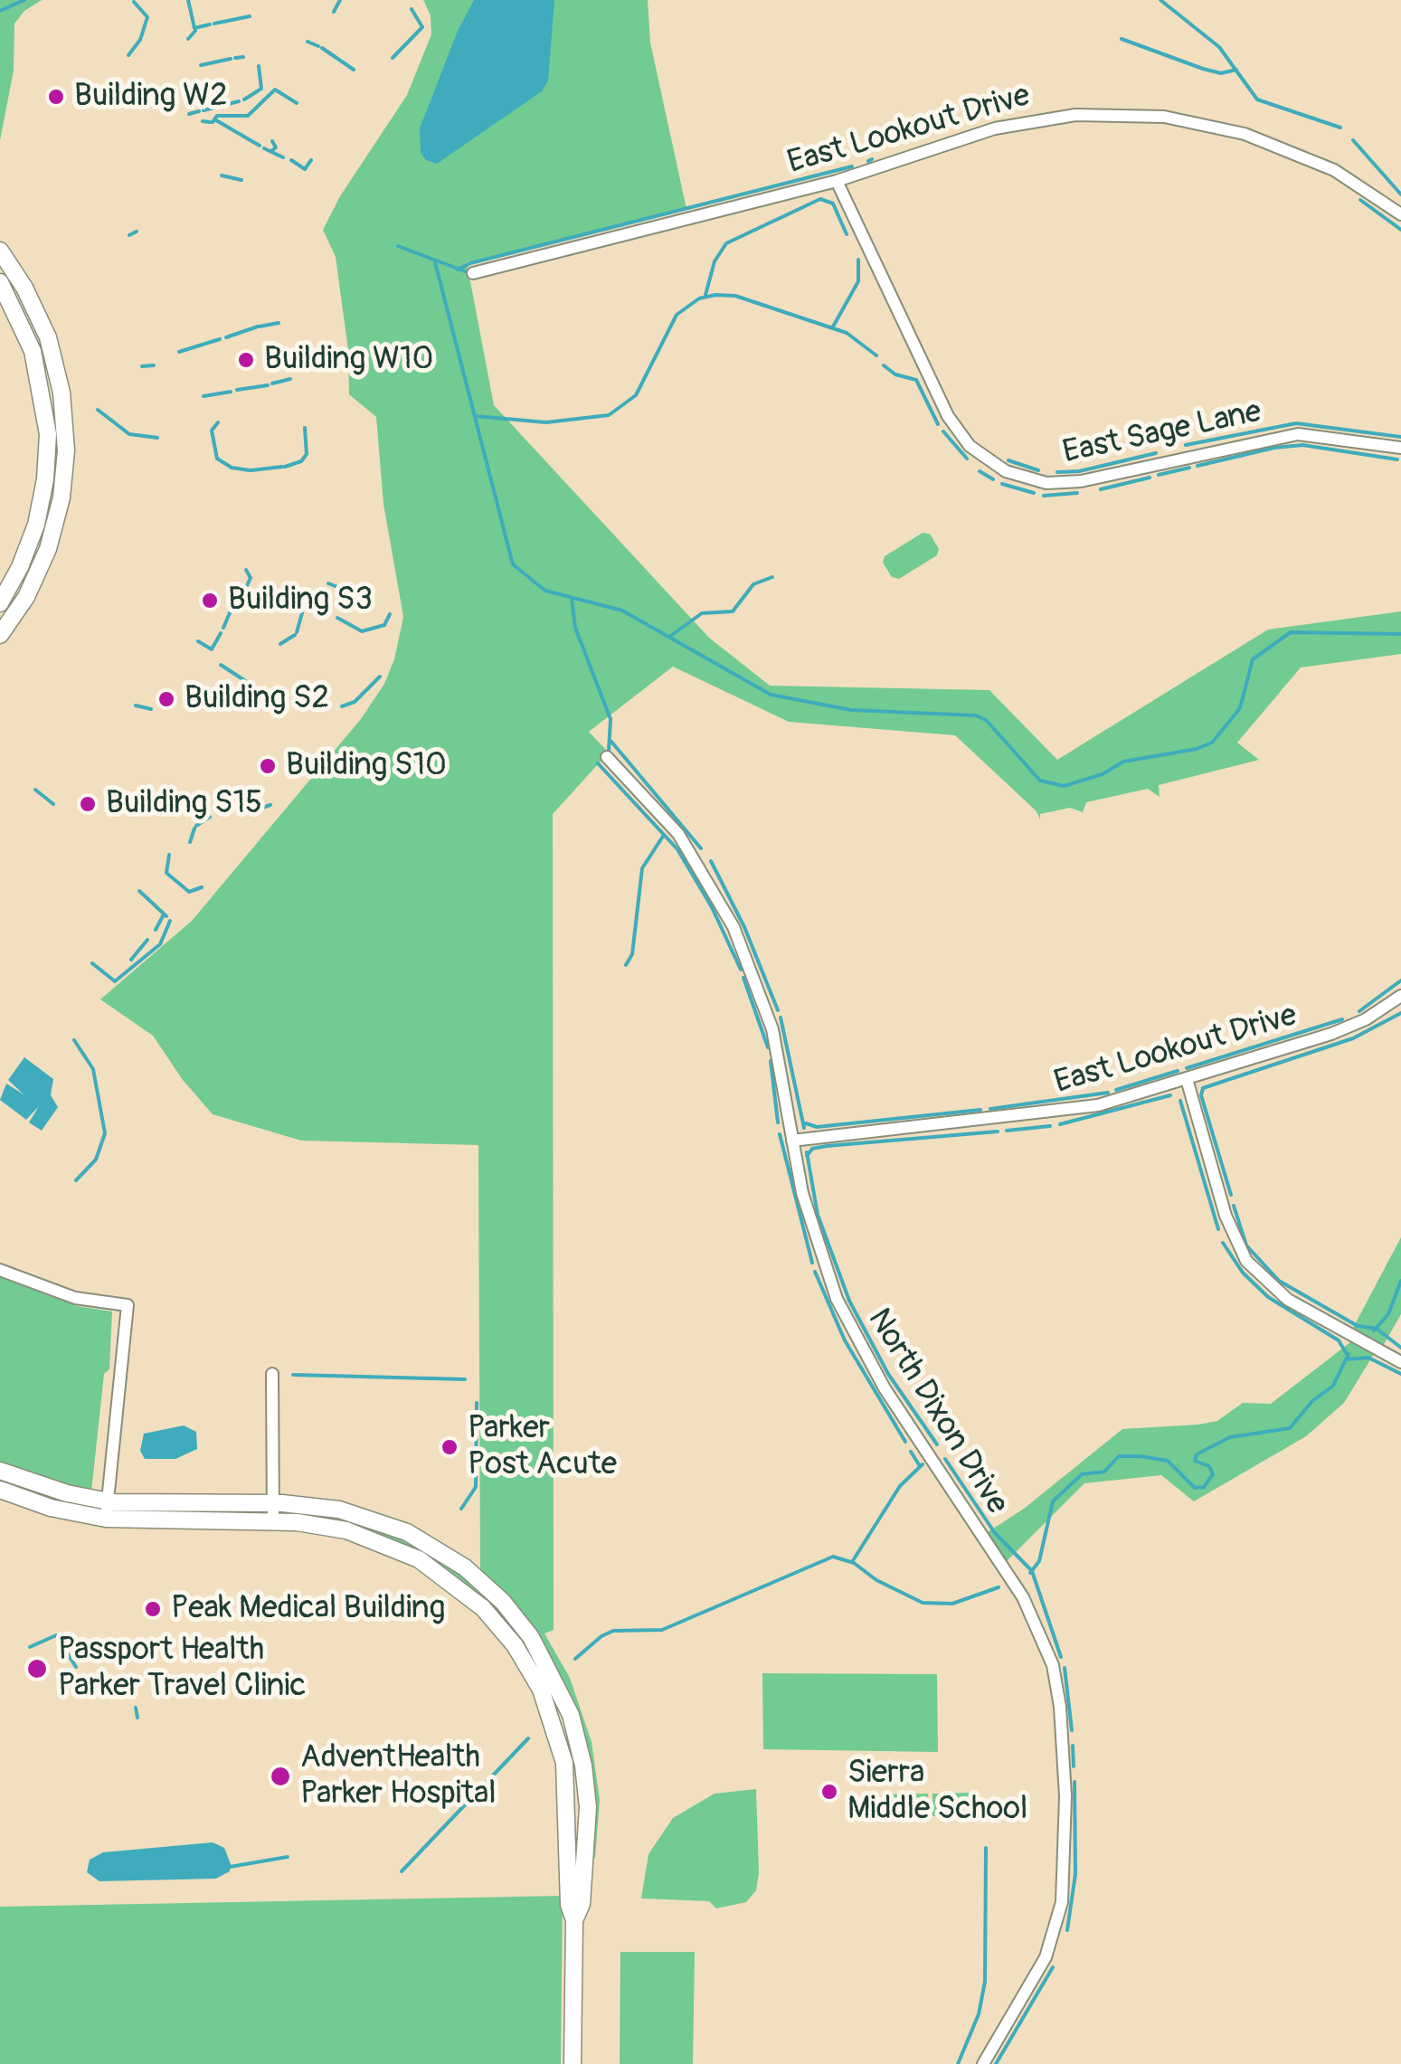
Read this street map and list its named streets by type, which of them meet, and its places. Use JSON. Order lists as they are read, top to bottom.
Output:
{
  "streets": {
    "street": ["East Lookout Drive", "East Sage Lane", "North Dixon Drive"]
  },
  "crossings": [
    ["East Lookout Drive", "East Sage Lane"],
    ["East Lookout Drive", "North Dixon Drive"]
  ],
  "places": [
    "Building W2",
    "Building W10",
    "Building S3",
    "Building S2",
    "Building S10",
    "Building S15",
    "Parker Post Acute",
    "Peak Medical Building",
    "Passport Health Parker Travel Clinic",
    "AdventHealth Parker Hospital",
    "Sierra Middle School"
  ]
}
